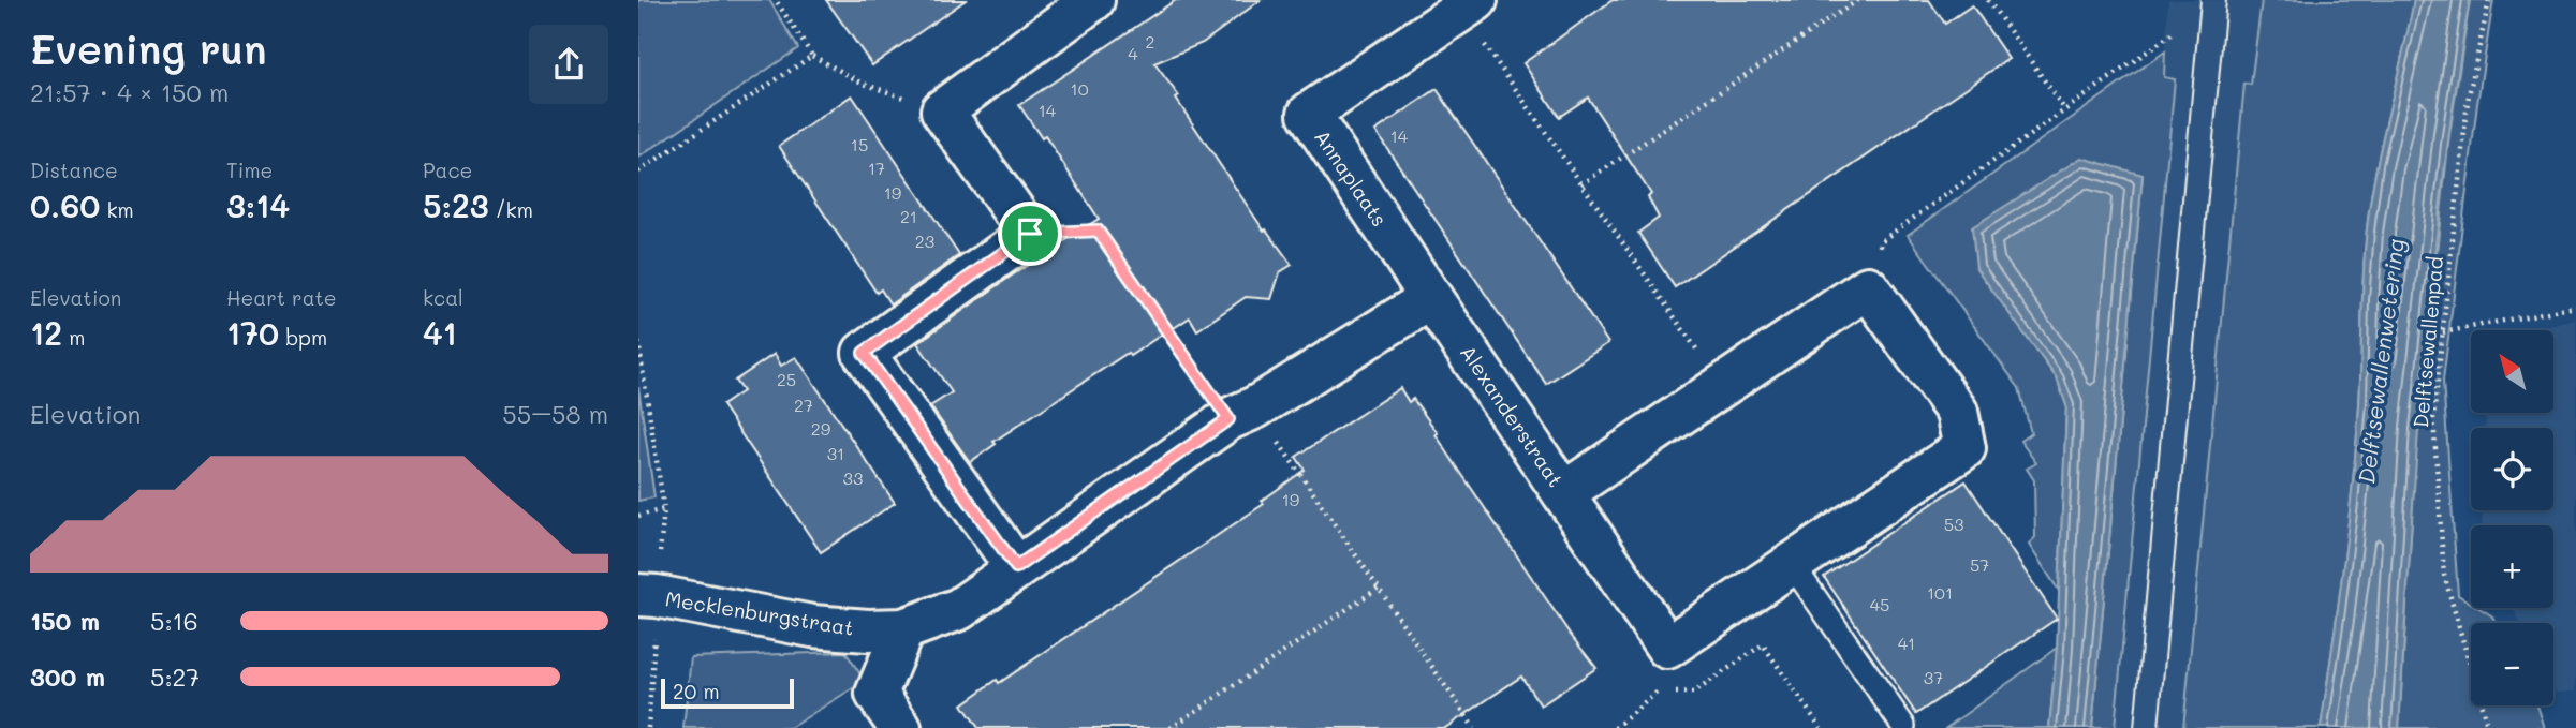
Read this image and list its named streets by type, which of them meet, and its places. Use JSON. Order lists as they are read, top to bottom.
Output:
{
  "streets": {
    "street": ["Annaplaats", "Alexanderstraat", "Mecklenburgstraat"],
    "path": ["Delftsewallenpad"]
  },
  "crossings": [
    ["Annaplaats", "Alexanderstraat"]
  ],
  "water": ["Delftsewallenwetering"],
  "house_numbers": [
    "2",
    "4",
    "10",
    "14",
    "14",
    "15",
    "17",
    "19",
    "21",
    "23",
    "25",
    "27",
    "29",
    "31",
    "33",
    "19",
    "53",
    "57",
    "101",
    "45",
    "41",
    "37"
  ],
  "scale_bar": "20 m",
  "north": "top left",
  "page": {
    "heading": ["Evening run", "21:57 · 4 × 150 m"],
    "stats": [
      ["Distance", "0.60 km"],
      ["Time", "3:14"],
      ["Pace", "5:23 /km"],
      ["Elevation", "12 m"],
      ["Heart rate", "170 bpm"],
      ["kcal", "41"]
    ],
    "map_buttons": ["+", "−"],
    "chart": ["Elevation", "55–58 m"],
    "list": [
      {
        "name": "150 m",
        "note": "5:16"
      },
      {
        "name": "300 m",
        "note": "5:27"
      }
    ],
    "scale": "20 m"
  }
}
